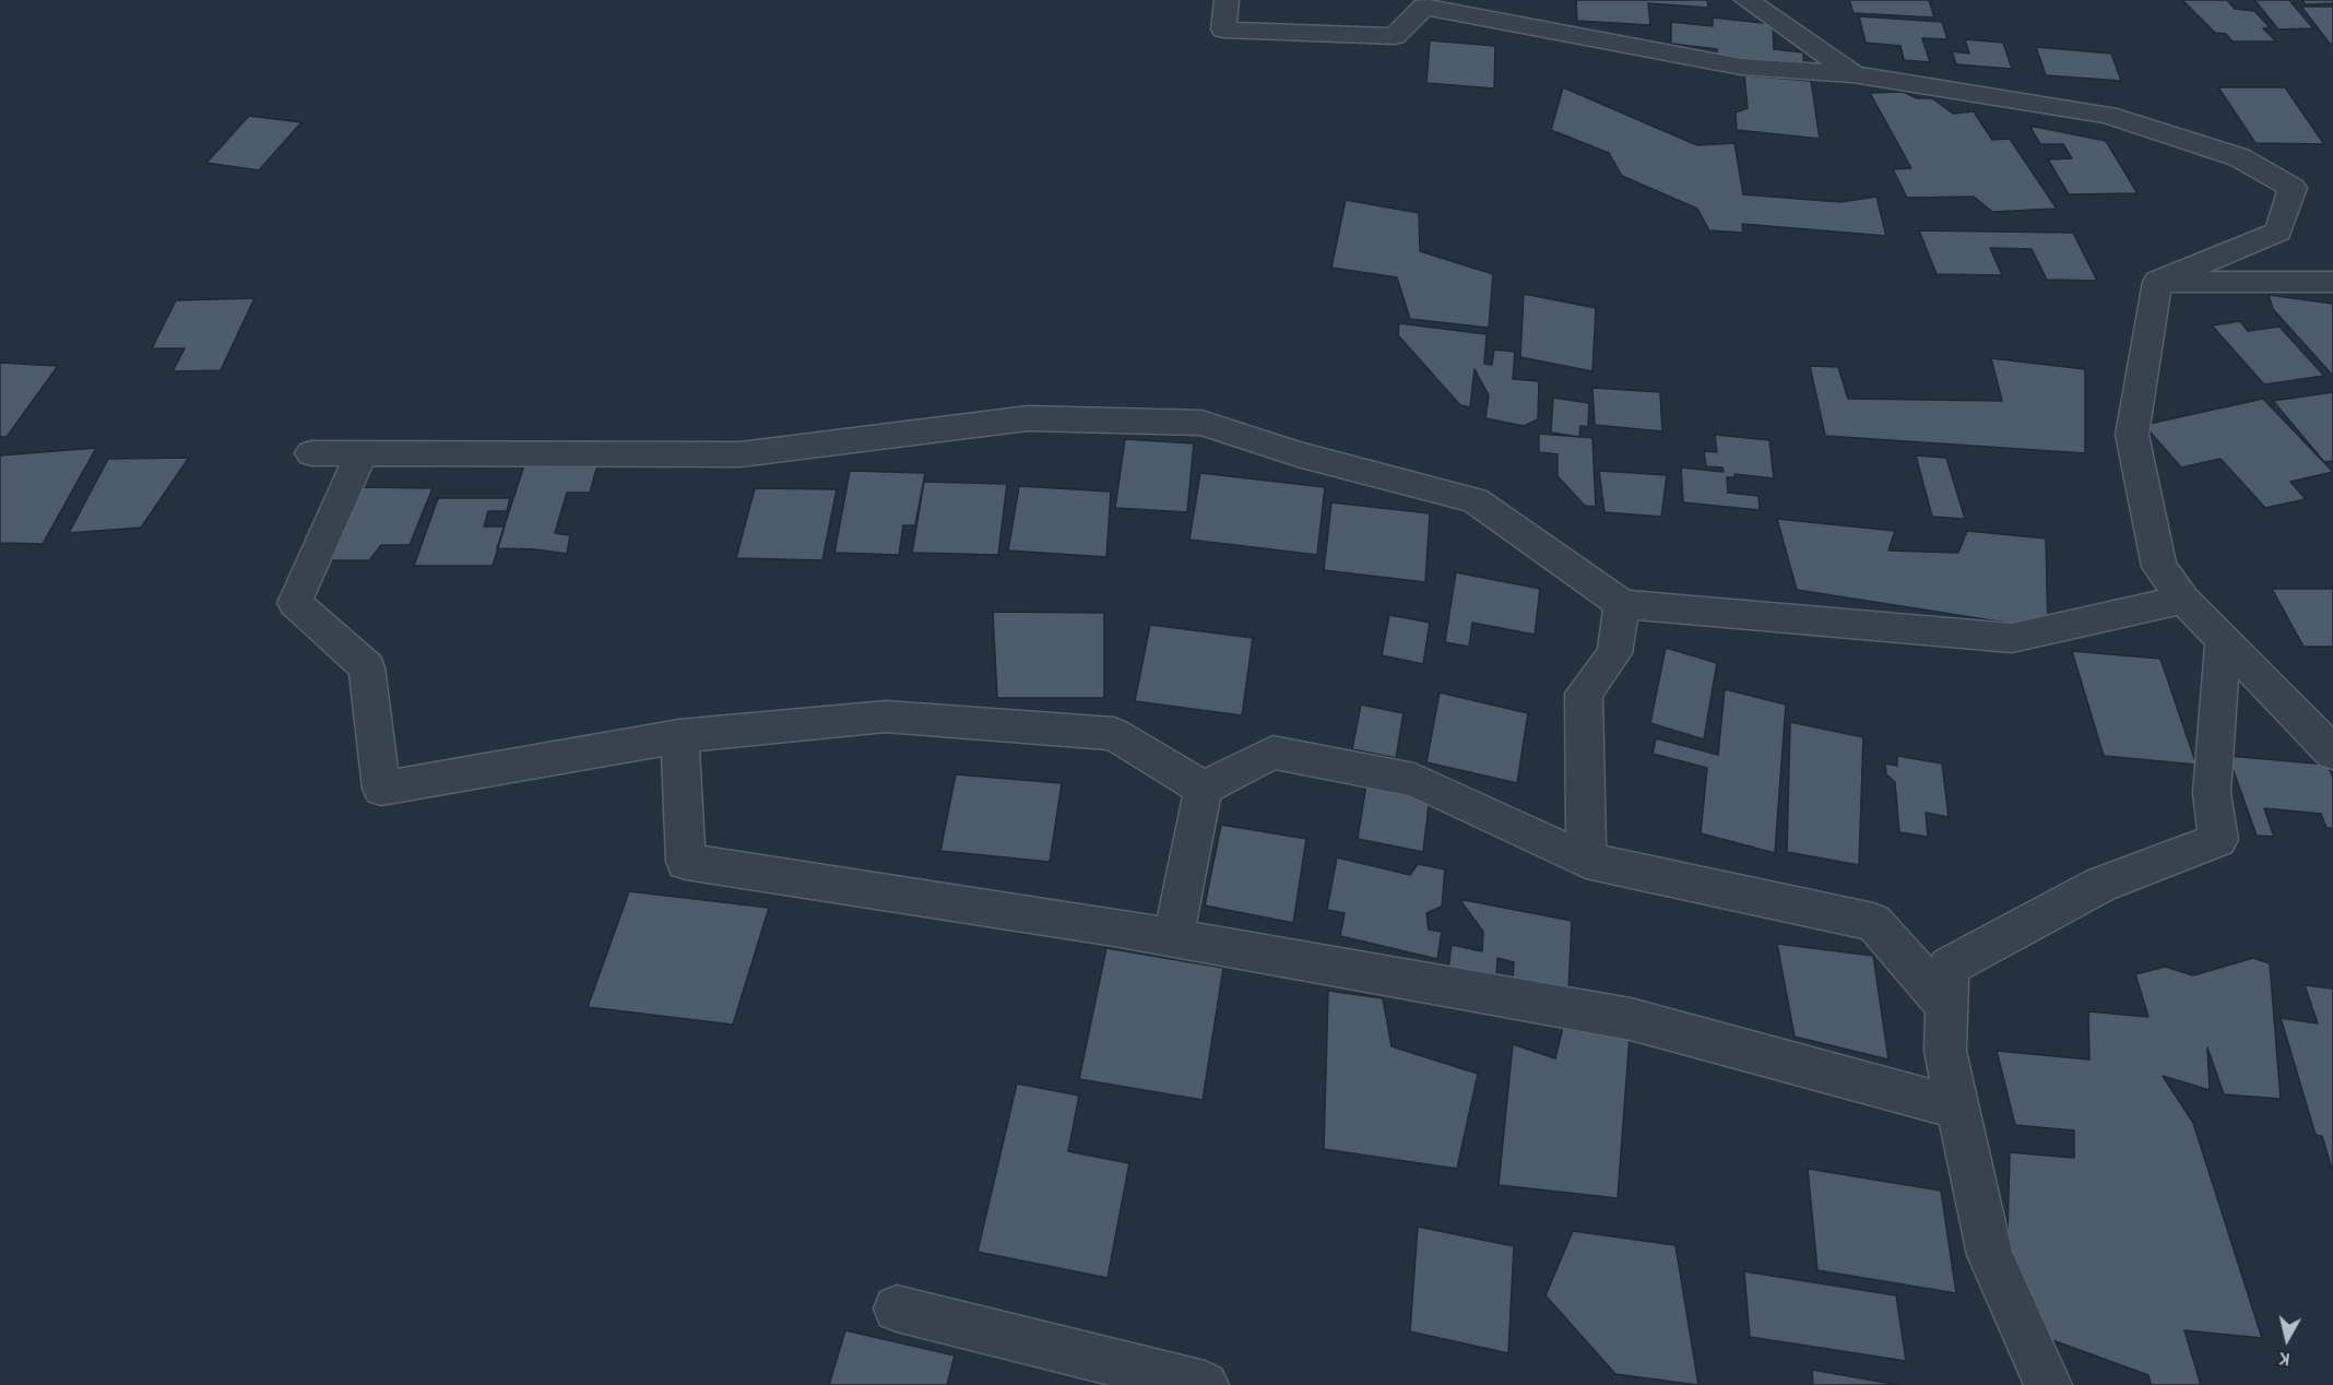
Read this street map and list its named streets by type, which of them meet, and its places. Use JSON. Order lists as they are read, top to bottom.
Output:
{
  "north": "bottom"
}
